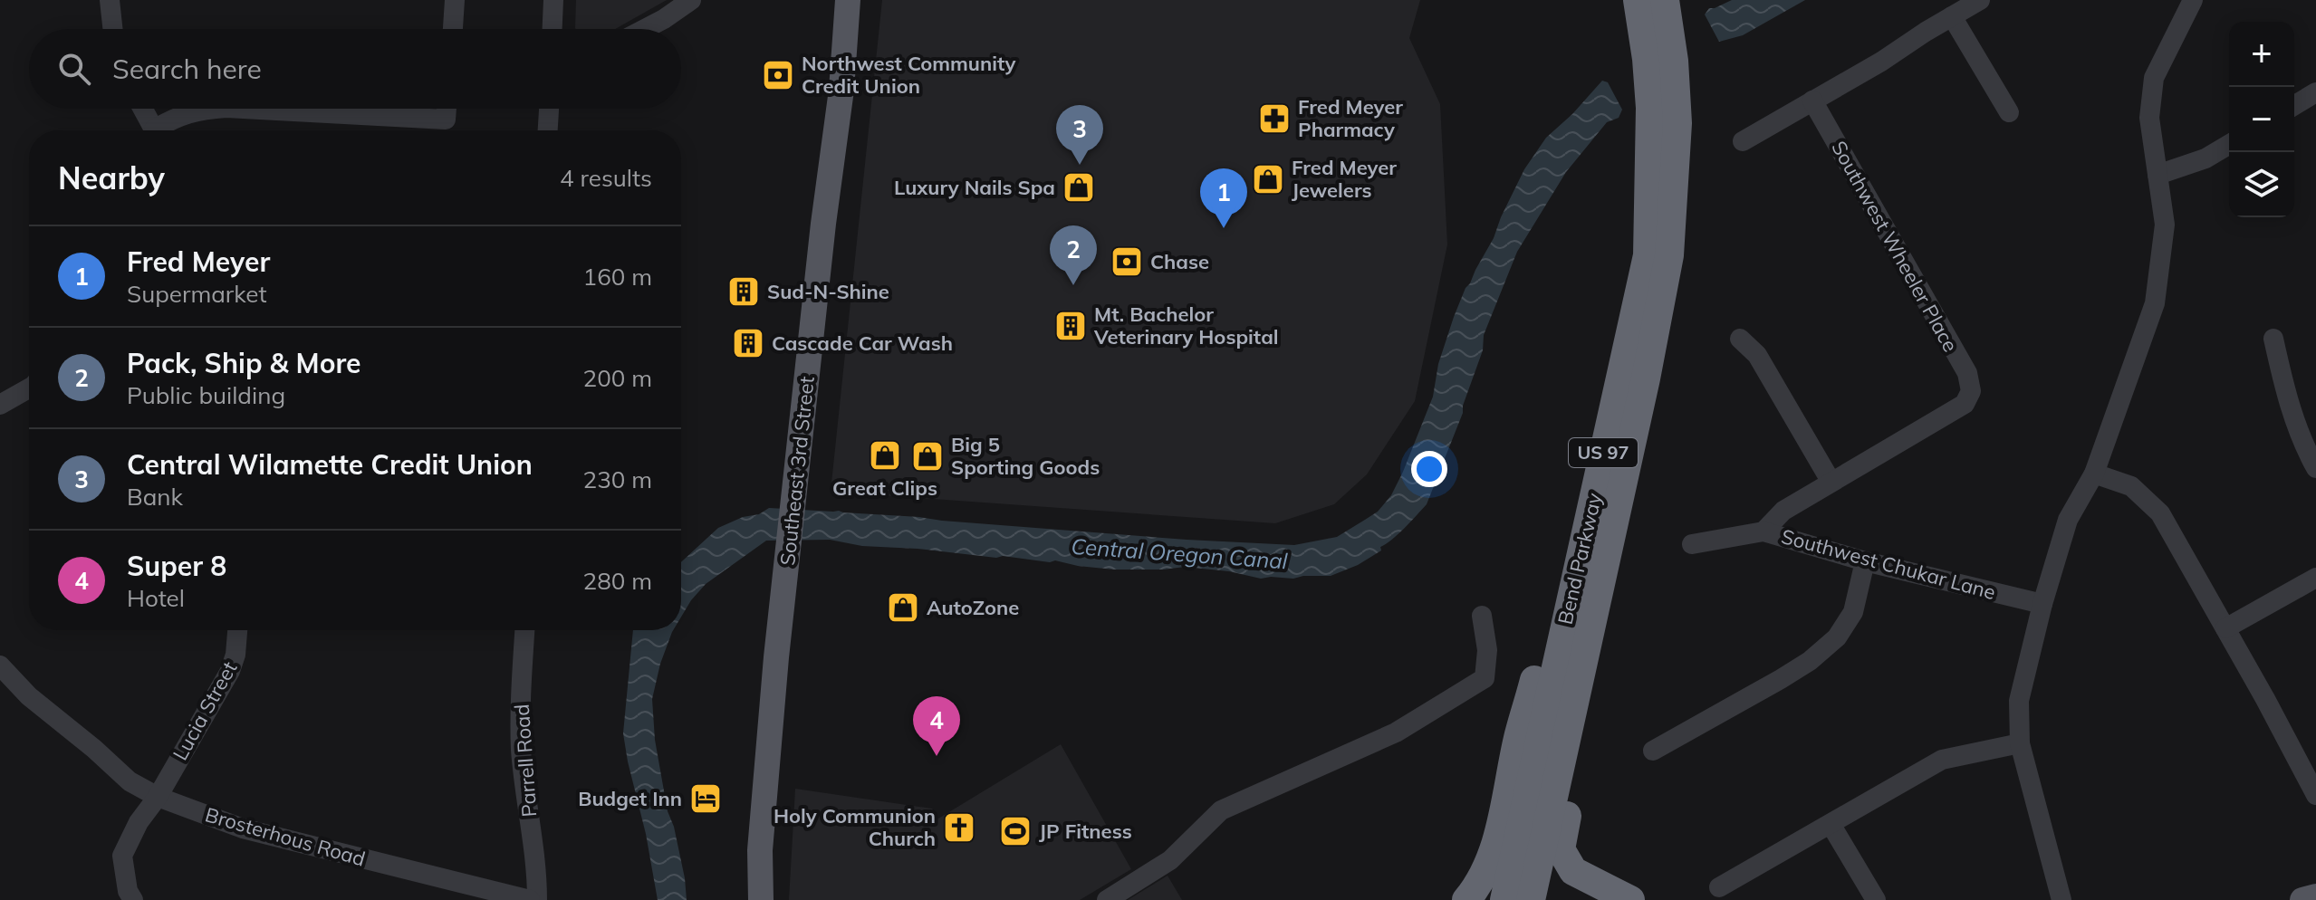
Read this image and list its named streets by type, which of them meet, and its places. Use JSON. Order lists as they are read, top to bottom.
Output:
{
  "streets": {
    "highway": ["US 97", "Bend Parkway"],
    "main road": ["Southeast 3rd Street"],
    "street": [
      "Southwest Wheeler Place",
      "Southwest Chukar Lane",
      "Lucia Street",
      "Parrell Road",
      "Brosterhous Road"
    ]
  },
  "crossings": [
    ["Lucia Street", "Brosterhous Road"]
  ],
  "water": ["Central Oregon Canal"],
  "places": {
    "bank": ["Northwest Community Credit Union", "Chase"],
    "pharmacy": ["Fred Meyer Pharmacy"],
    "shop": [
      "Fred Meyer Jewelers",
      "Luxury Nails Spa",
      "Great Clips",
      "Big 5 Sporting Goods",
      "AutoZone"
    ],
    "building": ["Sud-N-Shine", "Mt. Bachelor Veterinary Hospital", "Cascade Car Wash"],
    "hotel": ["Budget Inn"],
    "church": ["Holy Communion Church"],
    "sports": ["JP Fitness"]
  },
  "page": {
    "map_buttons": ["+", "−"],
    "search": "Search here",
    "pins": [
      "3",
      "1",
      "2",
      "4"
    ],
    "heading": ["Nearby", "4 results"],
    "list": [
      {
        "mark": "1",
        "name": "Fred Meyer",
        "note": "Supermarket",
        "value": "160 m"
      },
      {
        "mark": "2",
        "name": "Pack, Ship & More",
        "note": "Public building",
        "value": "200 m"
      },
      {
        "mark": "3",
        "name": "Central Wilamette Credit Union",
        "note": "Bank",
        "value": "230 m"
      },
      {
        "mark": "4",
        "name": "Super 8",
        "note": "Hotel",
        "value": "280 m"
      }
    ]
  }
}
